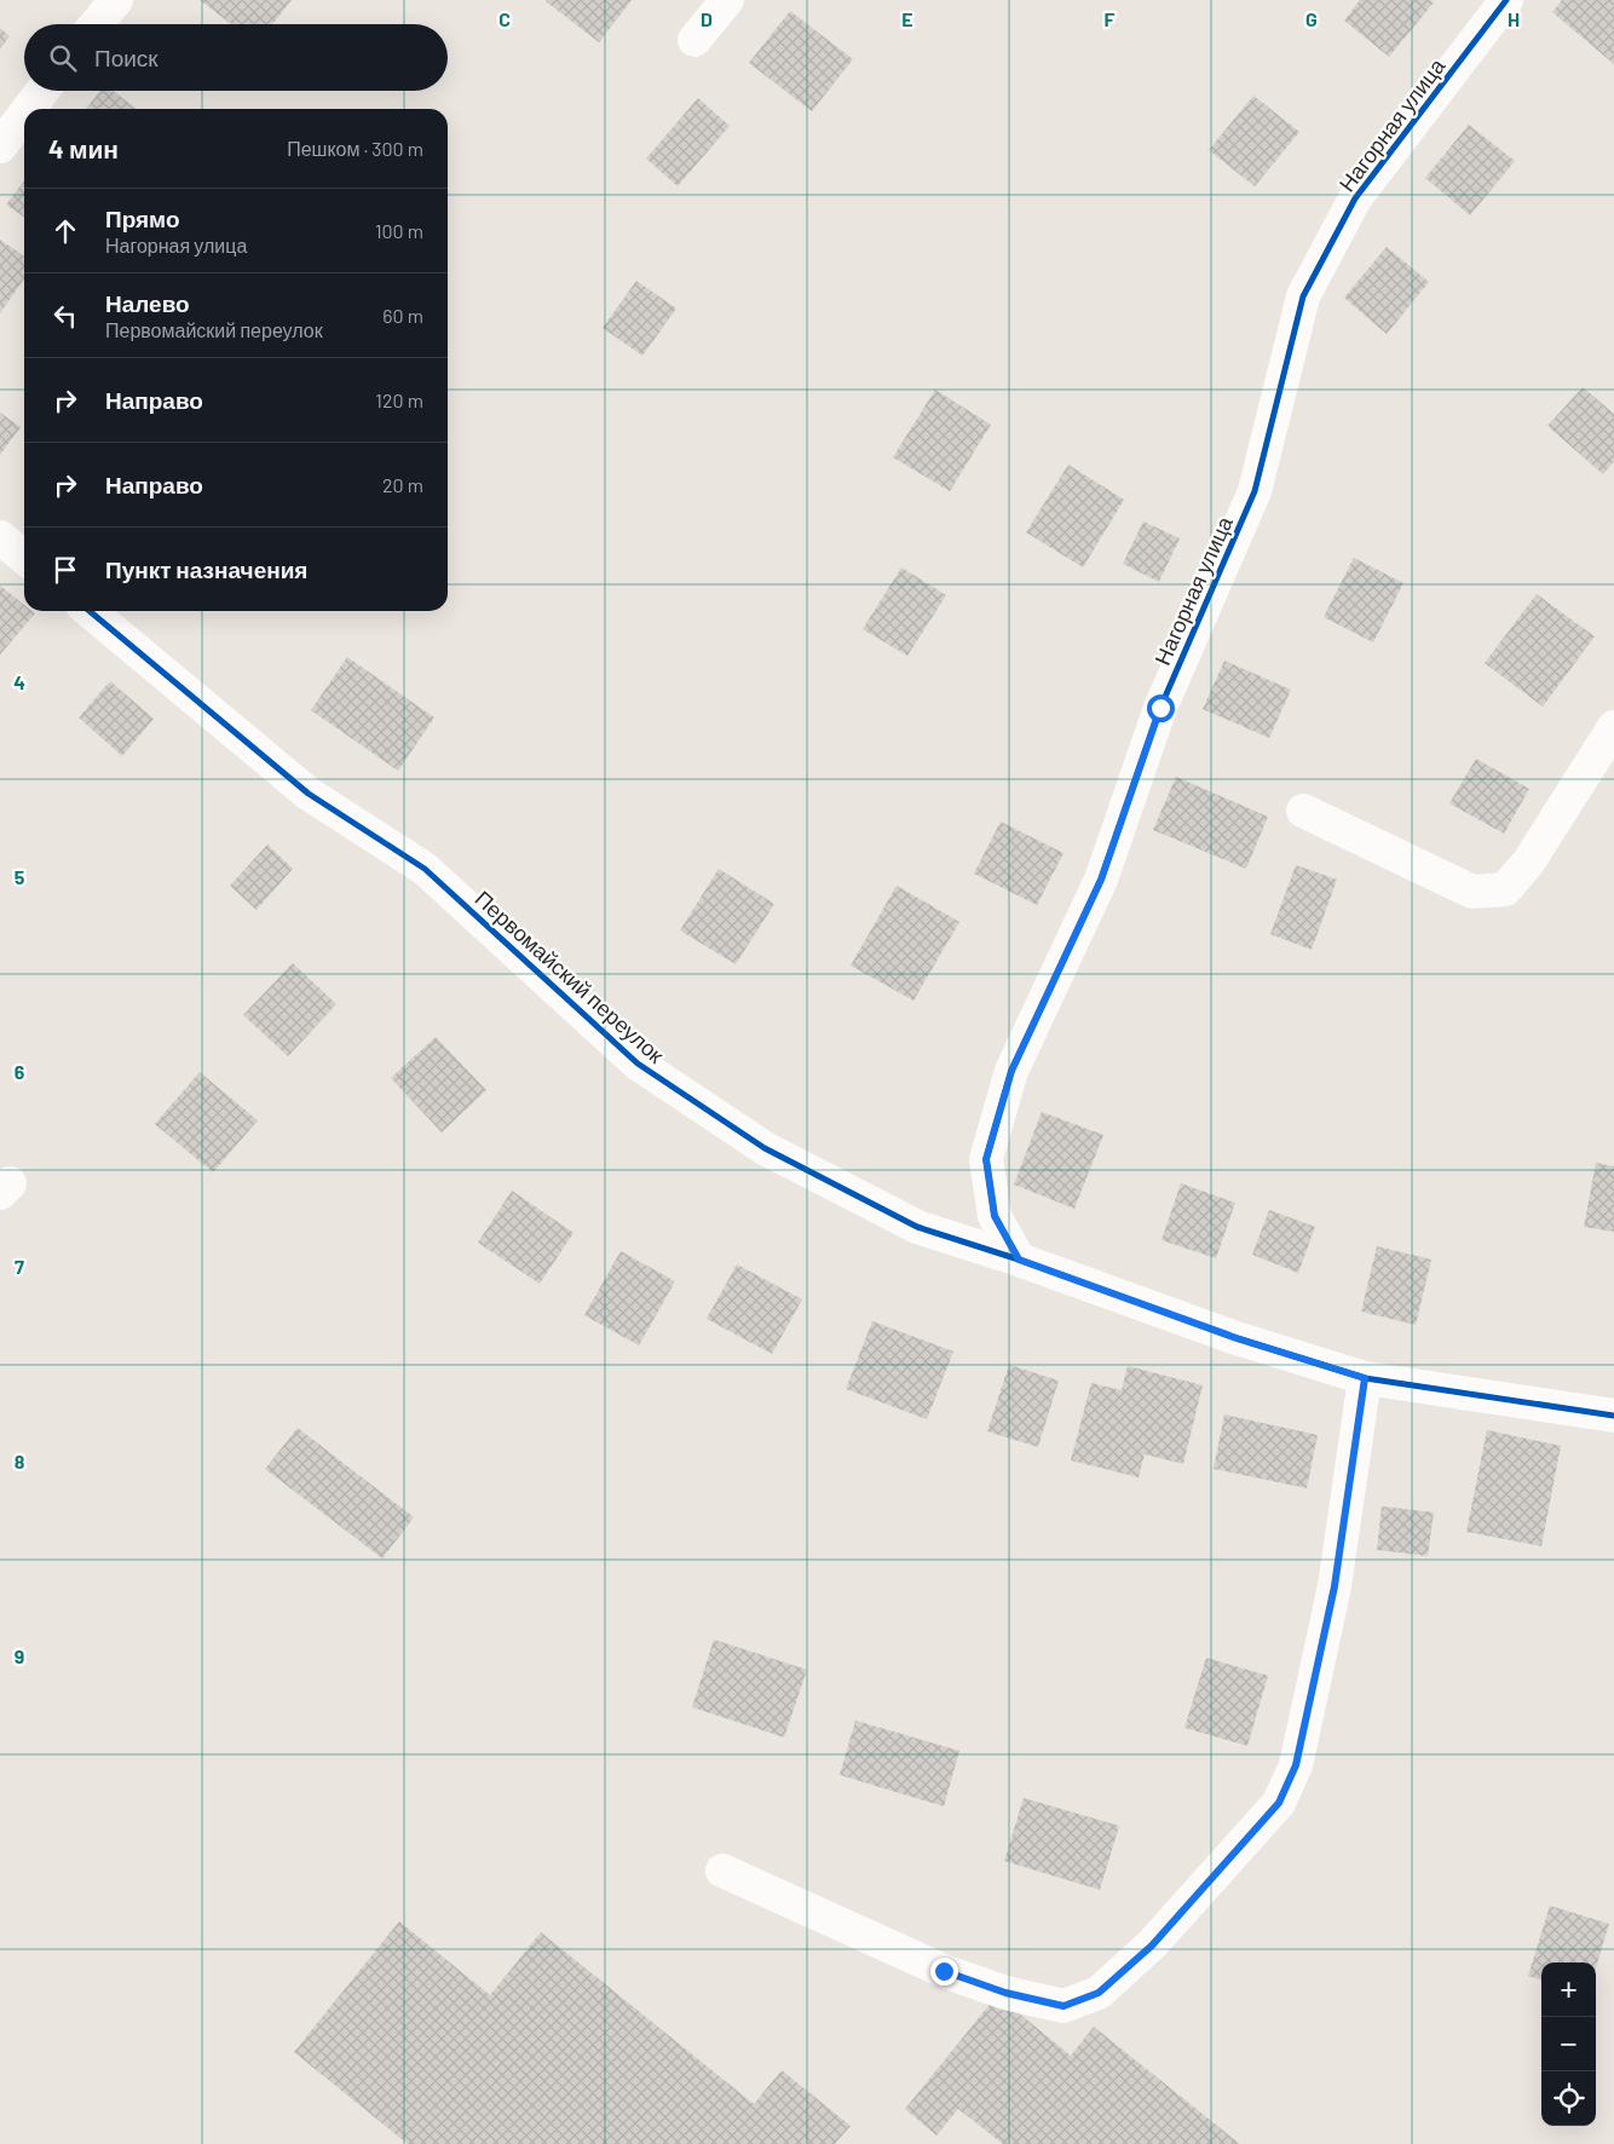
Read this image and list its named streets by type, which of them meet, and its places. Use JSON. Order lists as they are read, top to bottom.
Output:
{
  "streets": {
    "street": ["Нагорная улица", "Первомайский переулок"]
  },
  "crossings": [
    ["Нагорная улица", "Первомайский переулок"]
  ],
  "page": {
    "search": "Поиск",
    "heading": ["4 мин", "Пешком · 300 m"],
    "list": [
      ["Прямо", "Нагорная улица", "100 m"],
      ["Налево", "Первомайский переулок", "60 m"],
      ["Направо", "120 m"],
      ["Направо", "20 m"],
      "Пункт назначения"
    ],
    "map_buttons": ["+", "−"]
  },
  "grid": {
    "columns": [
      "C",
      "D",
      "E",
      "F",
      "G",
      "H"
    ],
    "rows": [
      "4",
      "5",
      "6",
      "7",
      "8",
      "9"
    ]
  }
}
